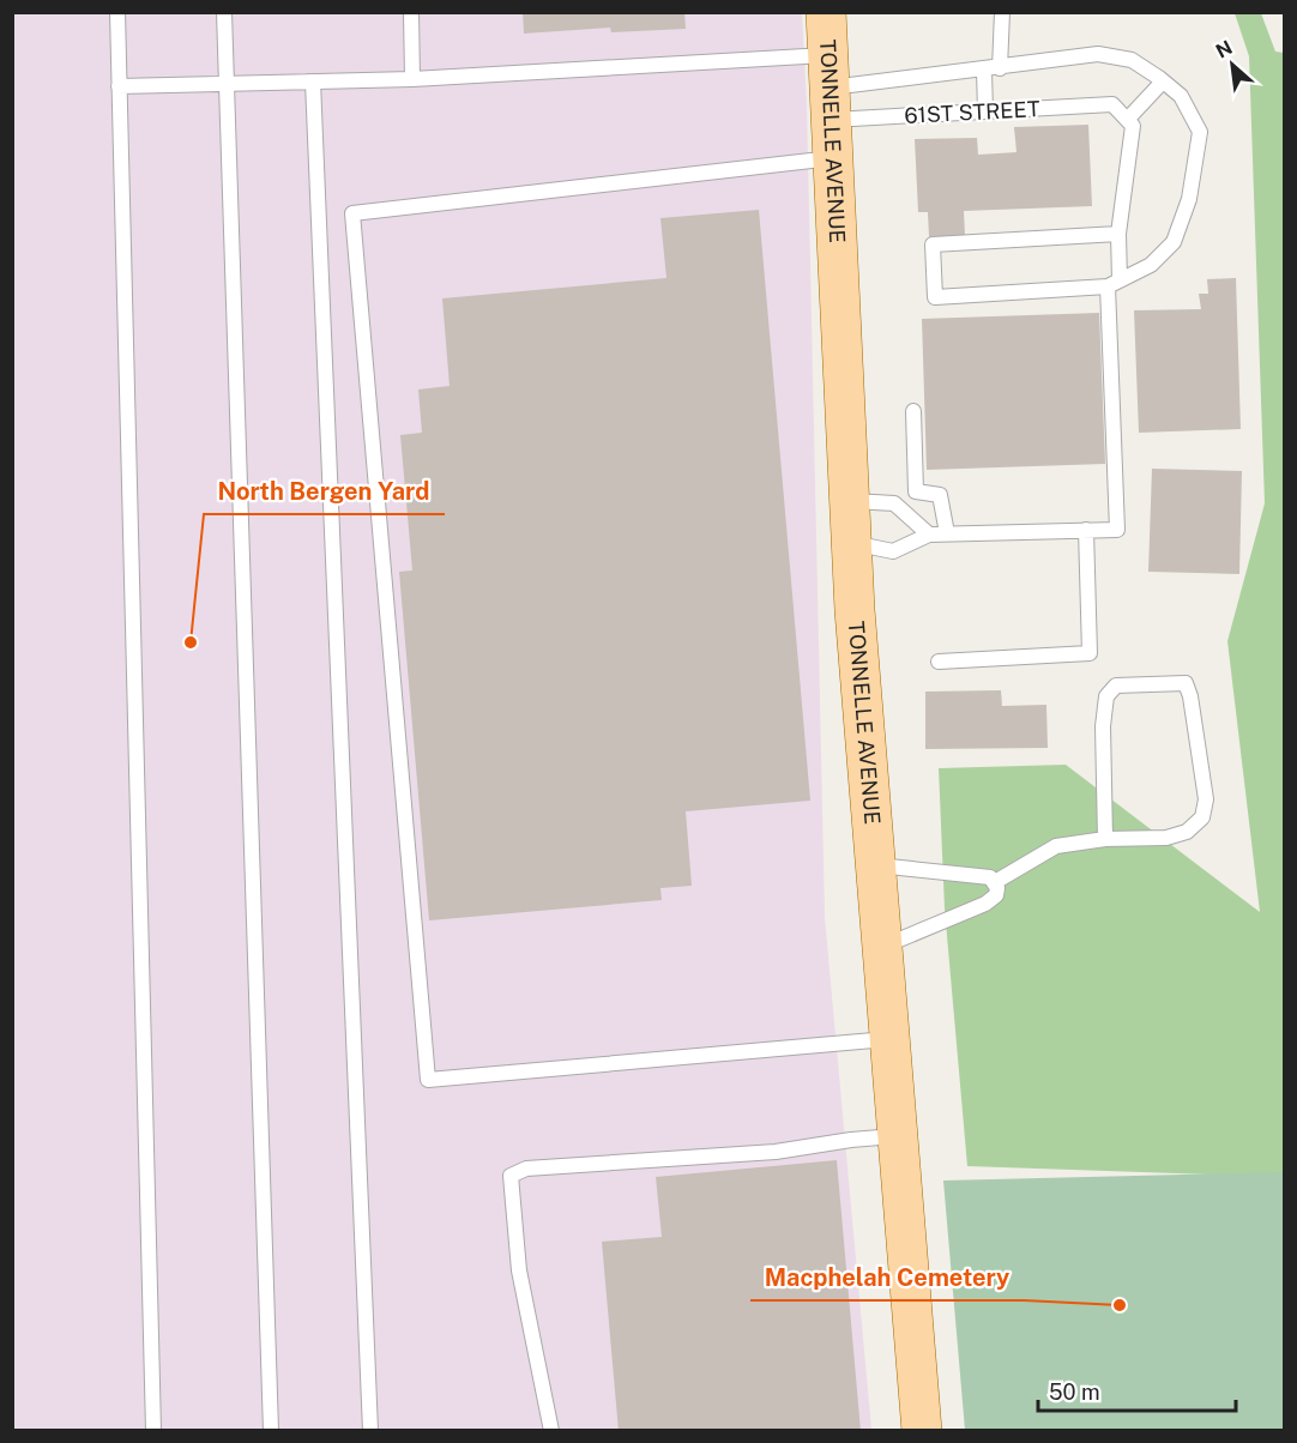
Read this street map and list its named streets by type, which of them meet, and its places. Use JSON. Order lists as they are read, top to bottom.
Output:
{
  "streets": {
    "main road": ["TONNELLE AVENUE"],
    "lane": ["61ST STREET"]
  },
  "crossings": [
    ["61ST STREET", "TONNELLE AVENUE"]
  ],
  "places": ["North Bergen Yard", "Macphelah Cemetery"],
  "scale_bar": "50 m",
  "north": "top left"
}
